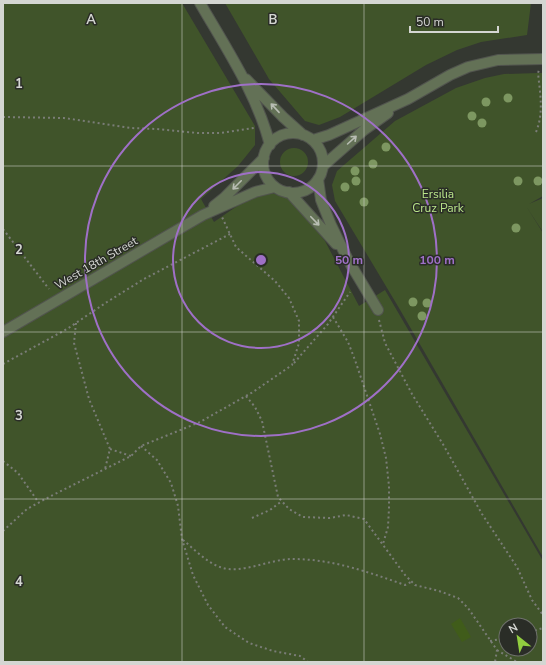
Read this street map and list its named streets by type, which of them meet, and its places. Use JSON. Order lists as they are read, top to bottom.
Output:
{
  "streets": {
    "street": ["West 18th Street"]
  },
  "parks": ["Ersilia Cruz Park"],
  "scale_bar": "50 m",
  "north": "top left",
  "grid": {
    "columns": ["A", "B"],
    "rows": [
      "1",
      "2",
      "3",
      "4"
    ]
  },
  "rings": ["50 m", "100 m"]
}
